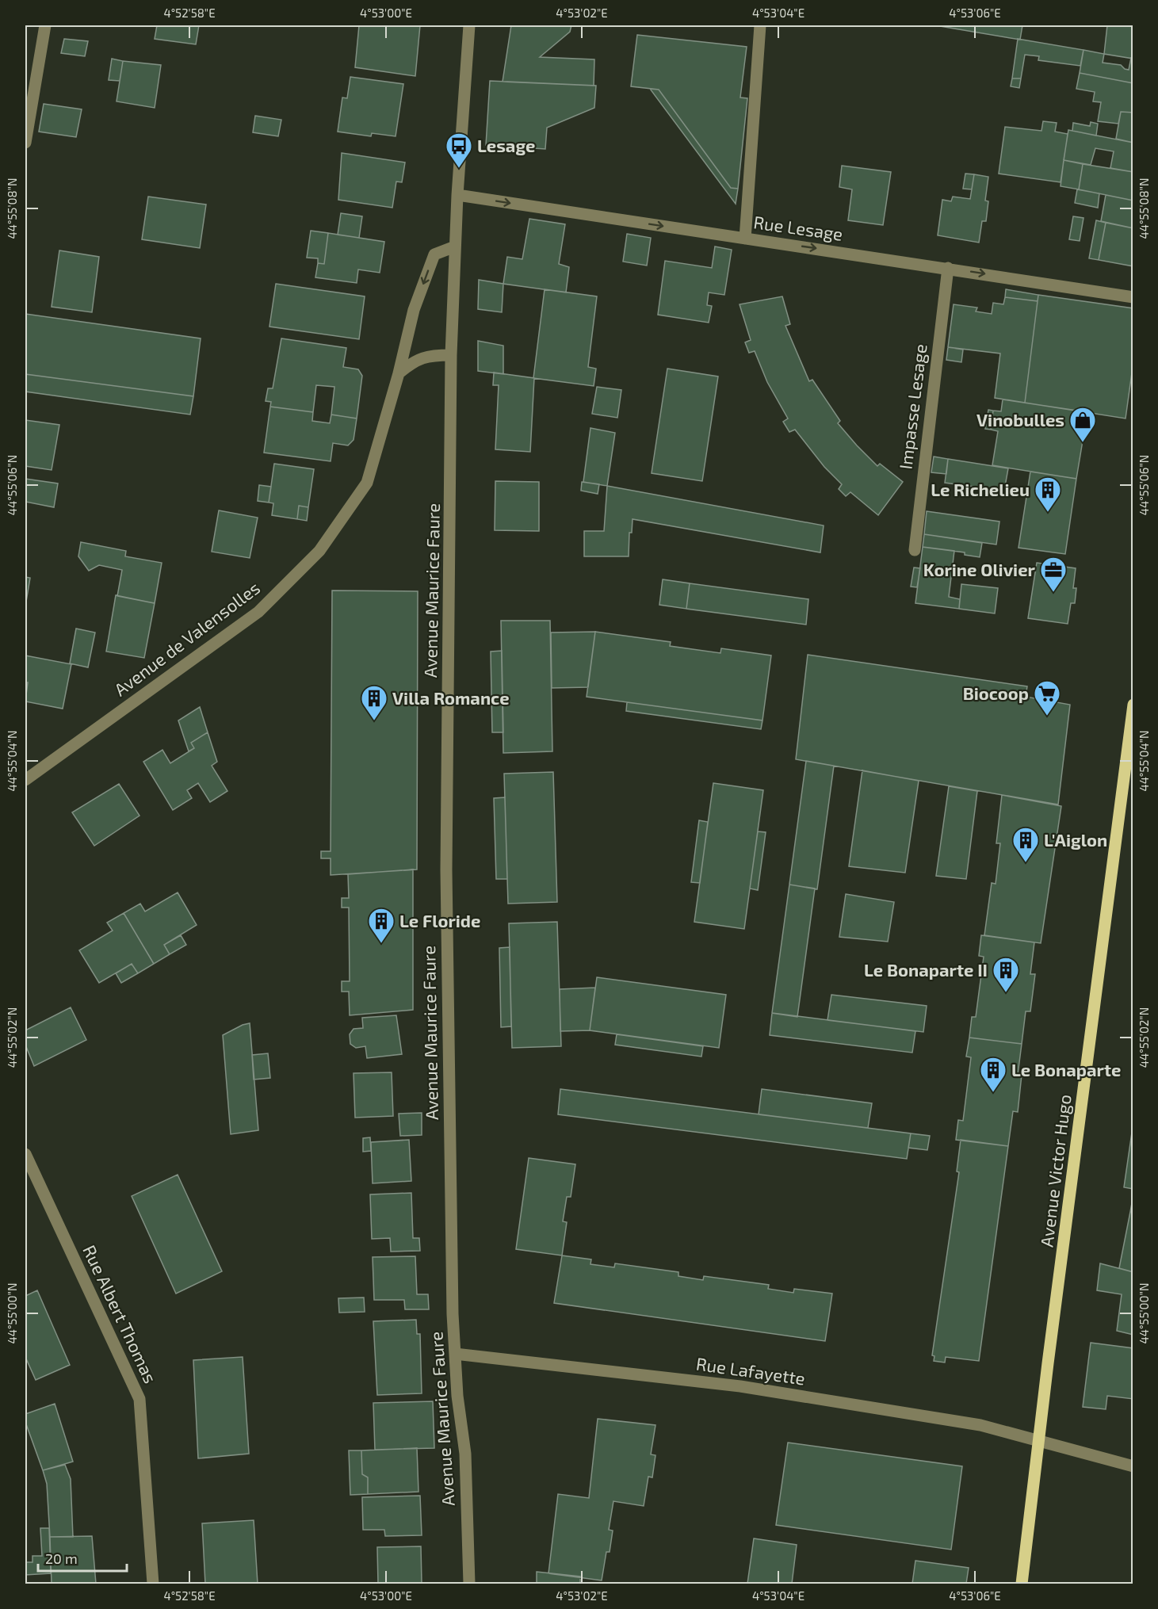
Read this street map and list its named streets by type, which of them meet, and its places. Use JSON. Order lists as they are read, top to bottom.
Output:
{
  "streets": {
    "main road": ["Avenue Victor Hugo"],
    "street": [
      "Rue Lesage",
      "Impasse Lesage",
      "Avenue Maurice Faure",
      "Avenue de Valensolles",
      "Rue Albert Thomas",
      "Rue Lafayette"
    ]
  },
  "crossings": [
    ["Rue Lesage", "Impasse Lesage"],
    ["Rue Lesage", "Avenue Maurice Faure"],
    ["Avenue Maurice Faure", "Avenue de Valensolles"],
    ["Avenue Maurice Faure", "Rue Lafayette"],
    ["Avenue Victor Hugo", "Rue Lafayette"]
  ],
  "one_way": ["Rue Lesage"],
  "places": {
    "bus stop": ["Lesage"],
    "shop": ["Vinobulles"],
    "building": [
      "Le Richelieu",
      "Villa Romance",
      "L'Aiglon",
      "Le Floride",
      "Le Bonaparte II",
      "Le Bonaparte"
    ],
    "office": ["Korine Olivier"],
    "supermarket": ["Biocoop"]
  },
  "scale_bar": "20 m",
  "coordinates": [
    "4°52'58\"E",
    "4°53'00\"E",
    "4°53'02\"E",
    "4°53'04\"E",
    "4°53'06\"E",
    "44°55'08\"N",
    "44°55'06\"N",
    "44°55'04\"N",
    "44°55'02\"N",
    "44°55'00\"N"
  ]
}
